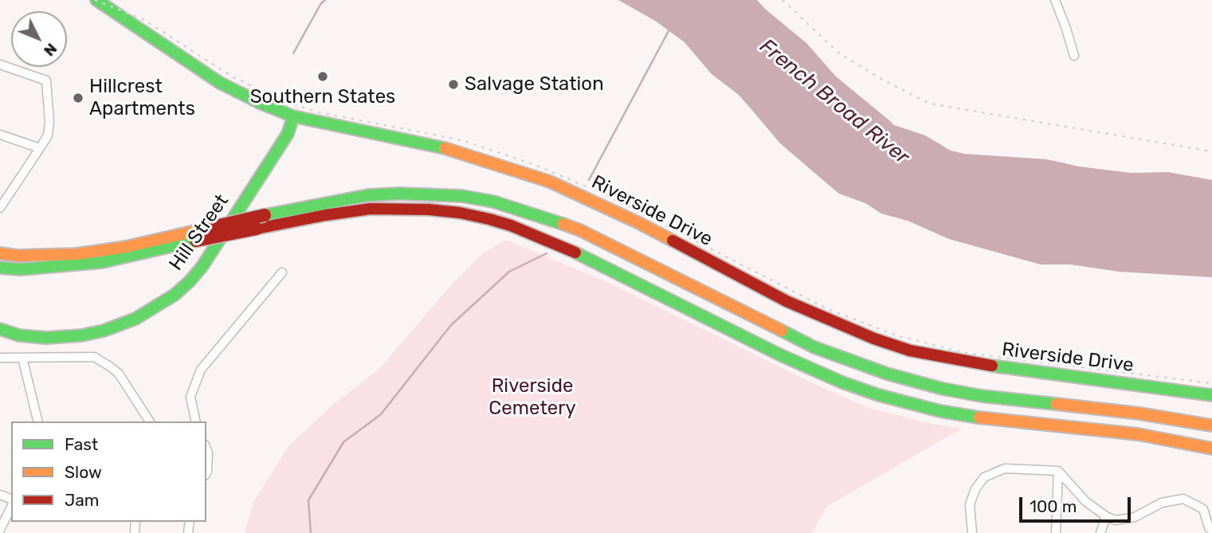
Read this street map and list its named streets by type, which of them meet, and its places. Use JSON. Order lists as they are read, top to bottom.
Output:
{
  "streets": {
    "main road": ["Riverside Drive", "Hill Street"]
  },
  "crossings": [
    ["Riverside Drive", "Hill Street"]
  ],
  "water": ["French Broad River"],
  "parks": ["Riverside Cemetery"],
  "places": ["Southern States", "Salvage Station", "Hillcrest Apartments"],
  "legend": ["Fast", "Slow", "Jam"],
  "scale_bar": "100 m",
  "north": "bottom right"
}
